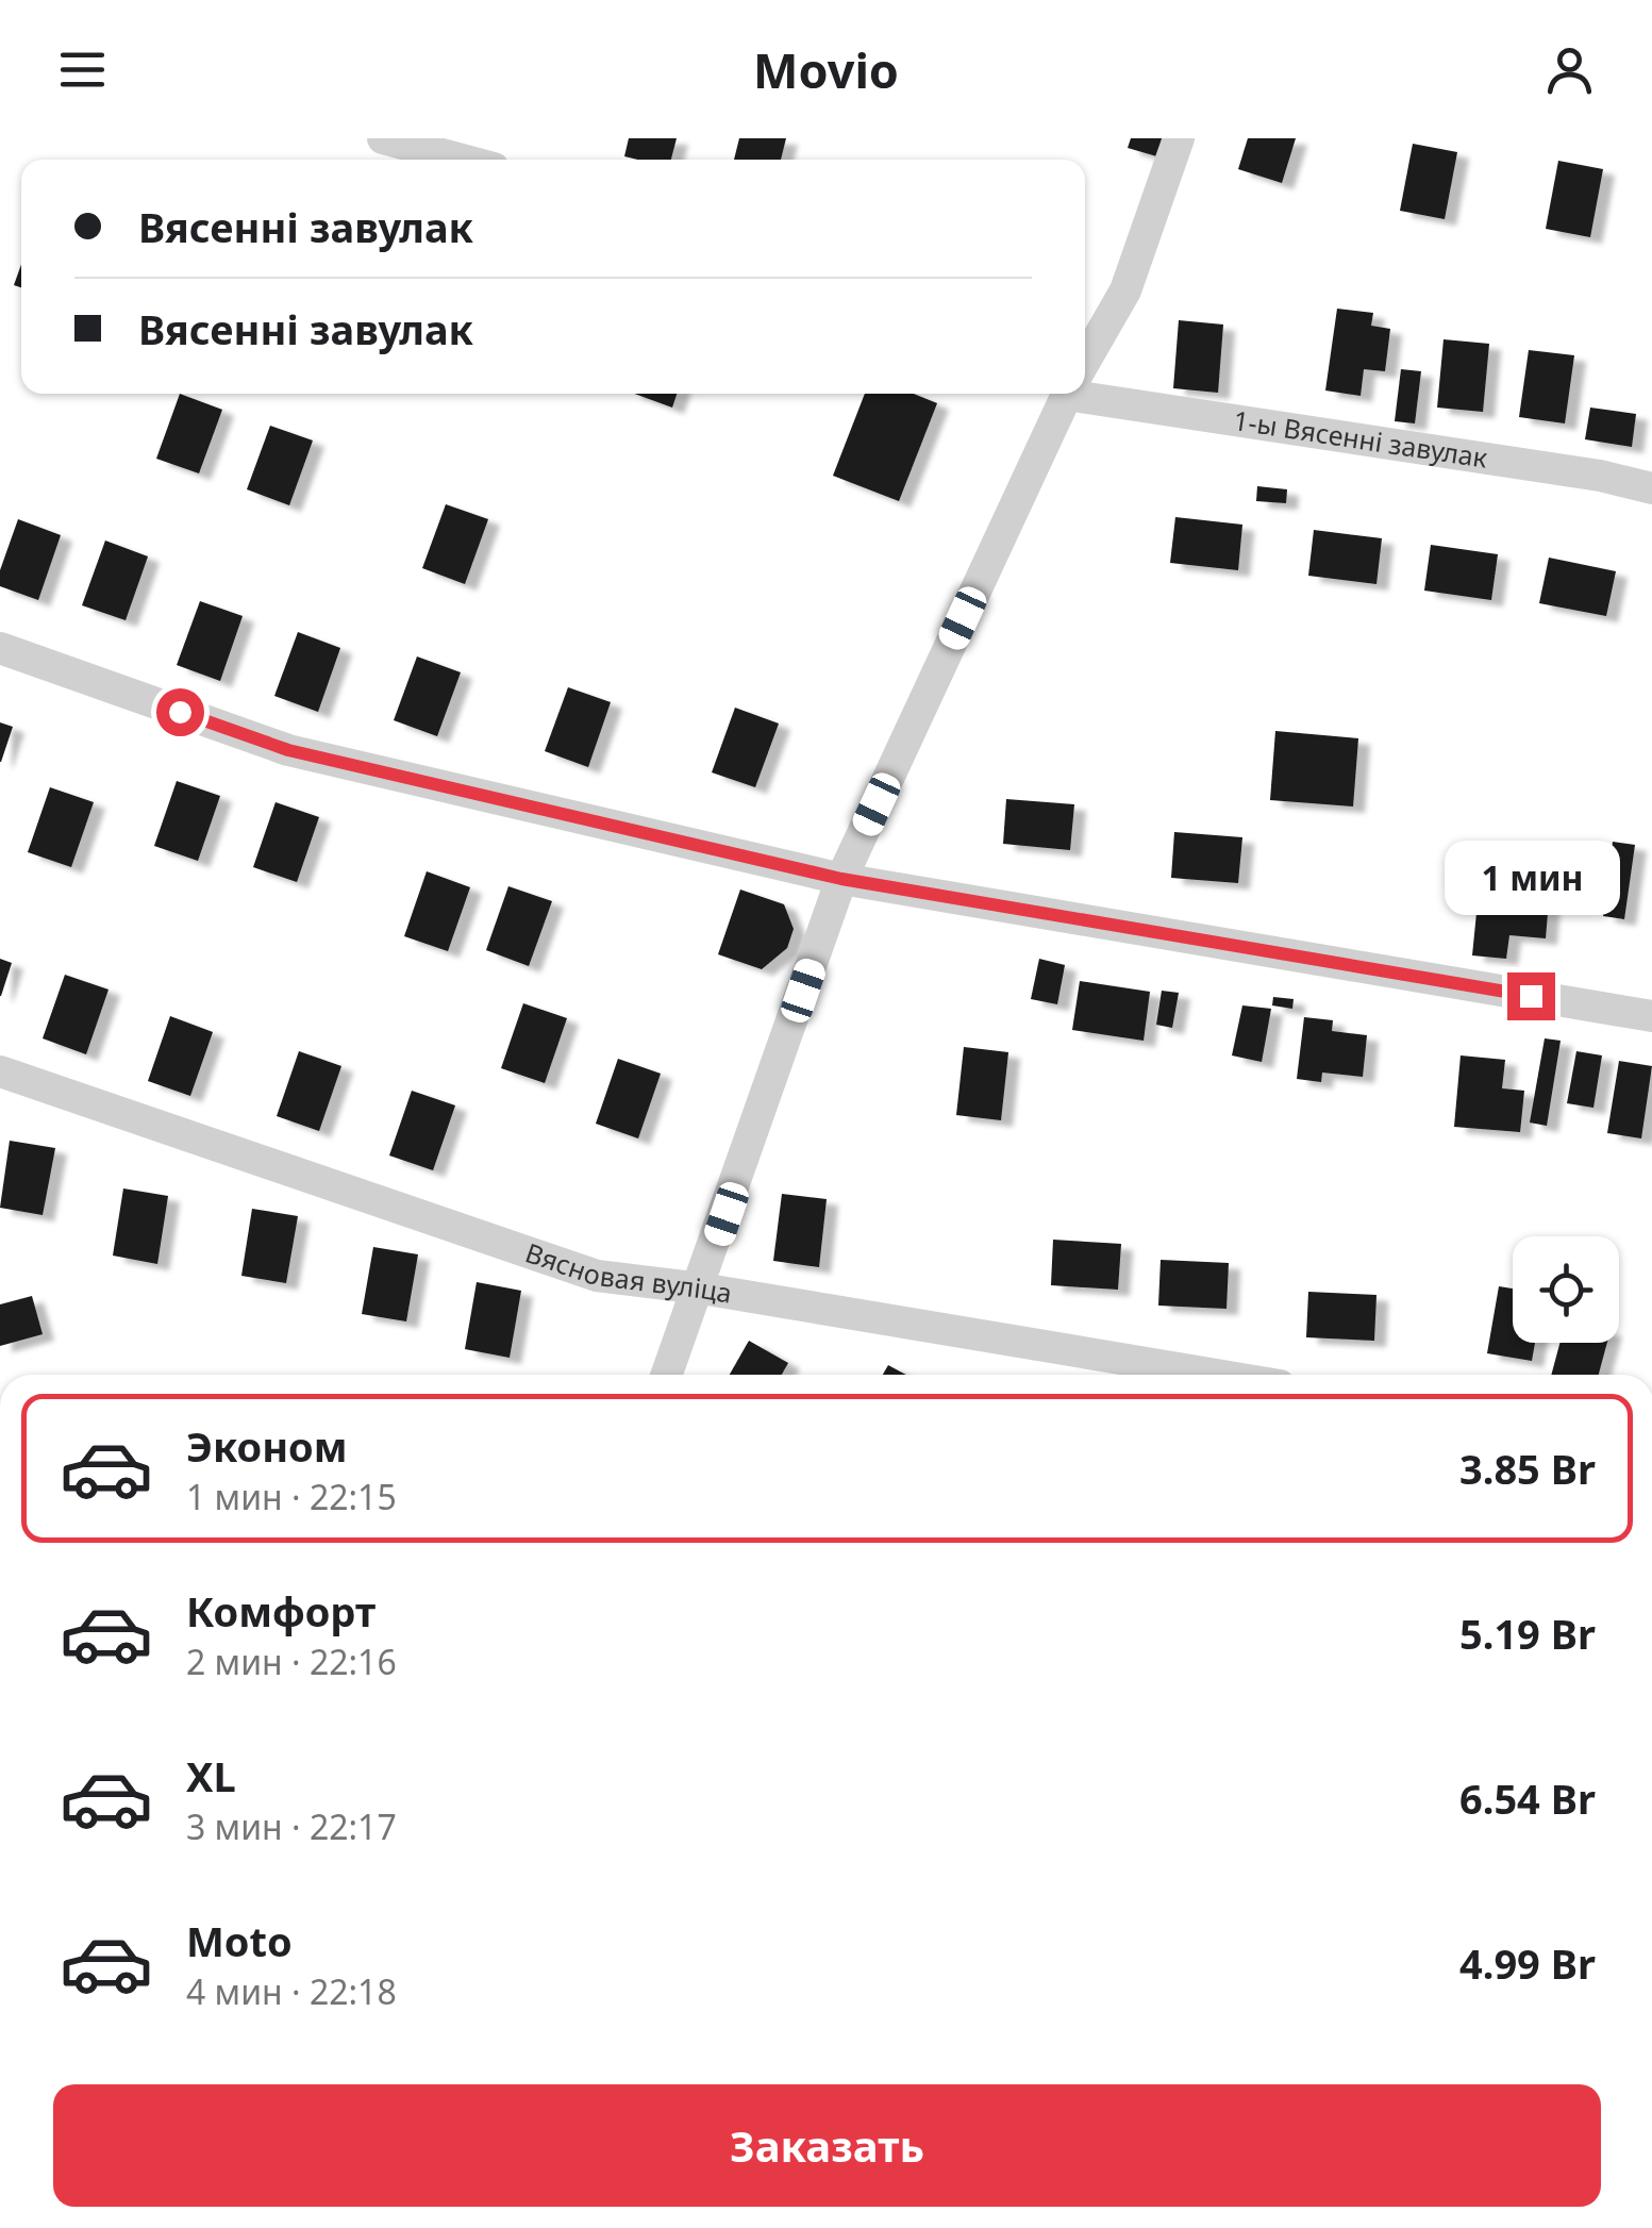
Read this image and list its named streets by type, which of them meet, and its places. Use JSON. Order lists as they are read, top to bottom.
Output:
{
  "streets": {
    "street": ["1-ы Вясенні завулак", "Вясновая вуліца"]
  },
  "page": {
    "header": "Movio",
    "banner": ["Вясенні завулак", "Вясенні завулак"],
    "bubble": "1 мин",
    "list": [
      {
        "name": "Эконом",
        "note": "1 мин · 22:15",
        "value": "3.85 Br"
      },
      {
        "name": "Комфорт",
        "note": "2 мин · 22:16",
        "value": "5.19 Br"
      },
      {
        "name": "XL",
        "note": "3 мин · 22:17",
        "value": "6.54 Br"
      },
      {
        "name": "Moto",
        "note": "4 мин · 22:18",
        "value": "4.99 Br"
      }
    ],
    "buttons": "Заказать"
  }
}
